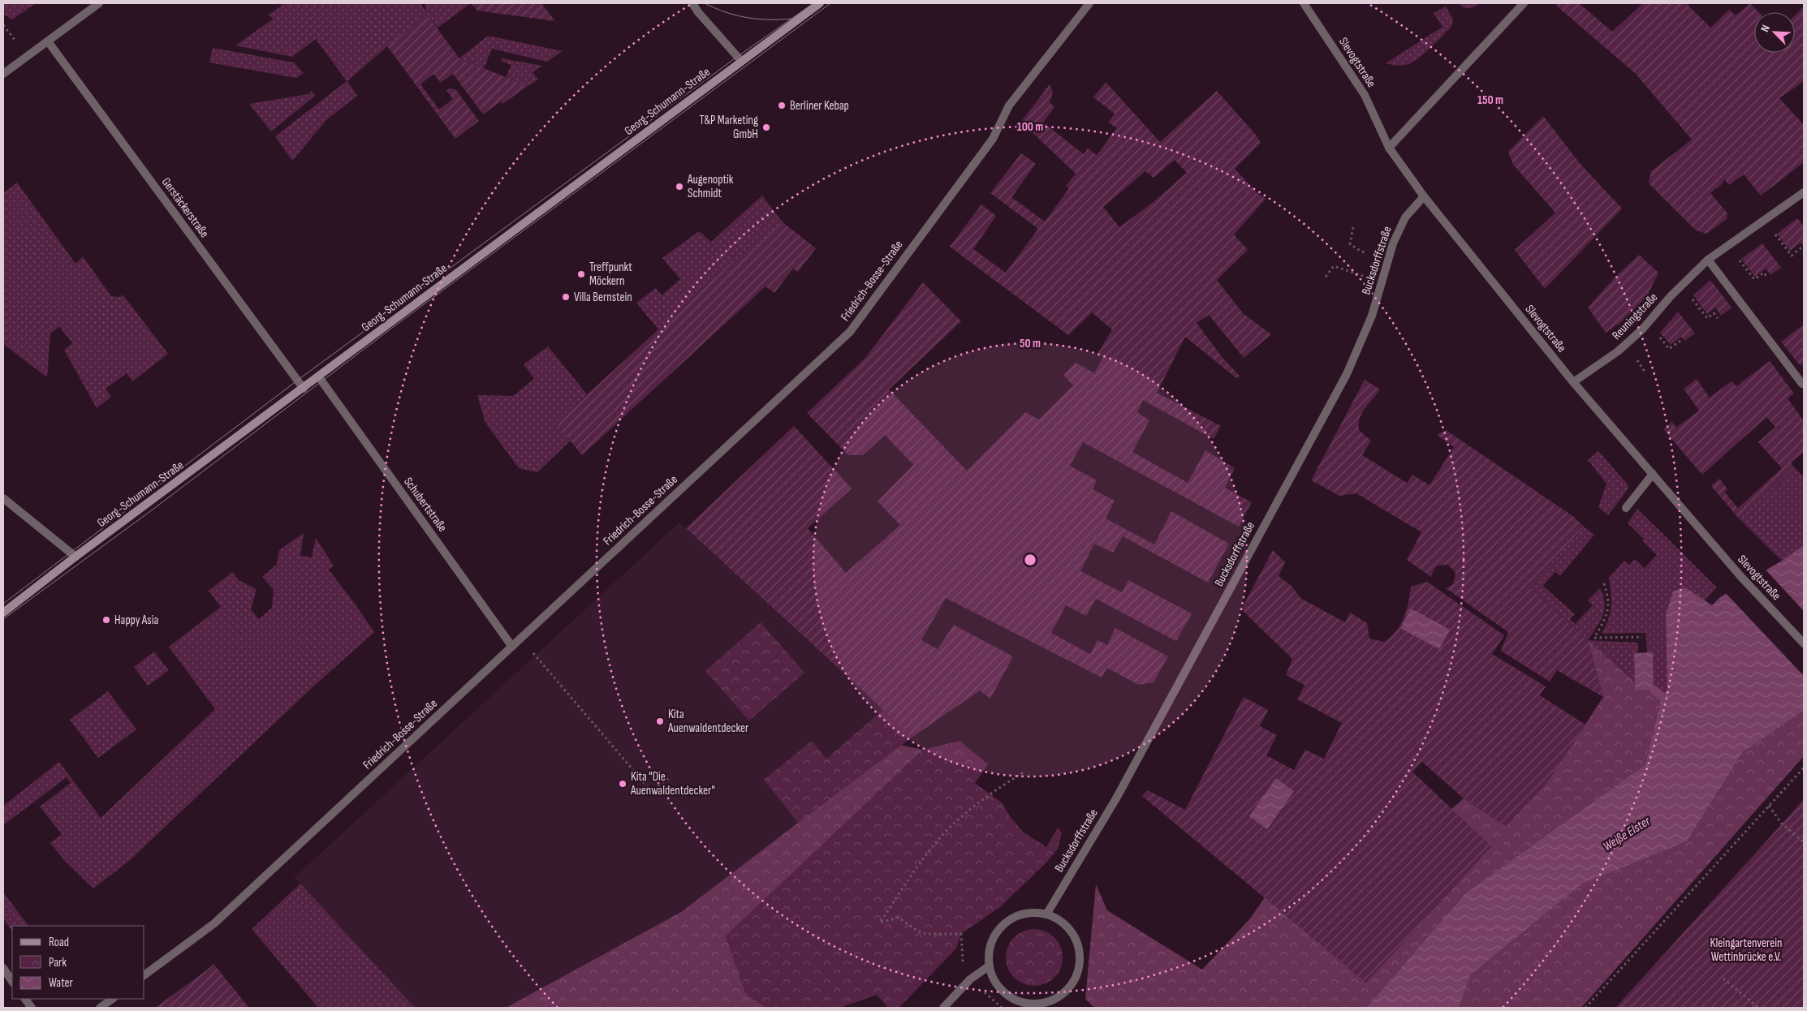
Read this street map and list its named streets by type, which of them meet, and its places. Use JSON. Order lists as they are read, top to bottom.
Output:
{
  "streets": {
    "main road": ["Georg-Schumann-Straße"],
    "street": [
      "Slevogtstraße",
      "Gerstäckerstraße",
      "Bucksdorffstraße",
      "Friedrich-Bosse-Straße",
      "Reuningstraße",
      "Schubertstraße"
    ]
  },
  "crossings": [
    ["Slevogtstraße", "Bucksdorffstraße"],
    ["Slevogtstraße", "Reuningstraße"],
    ["Georg-Schumann-Straße", "Gerstäckerstraße"],
    ["Georg-Schumann-Straße", "Schubertstraße"],
    ["Friedrich-Bosse-Straße", "Schubertstraße"]
  ],
  "water": ["Weiße Elster"],
  "parks": ["Kleingartenverein Wettinbrücke e.V."],
  "places": [
    "Berliner Kebap",
    "T&P Marketing GmbH",
    "Augenoptik Schmidt",
    "Treffpunkt Möckern",
    "Villa Bernstein",
    "Happy Asia",
    "Kita Auenwaldentdecker",
    "Kita \"Die Auenwaldentdecker\""
  ],
  "legend": ["Road", "Park", "Water"],
  "north": "top left",
  "rings": ["150 m", "100 m", "50 m"]
}
